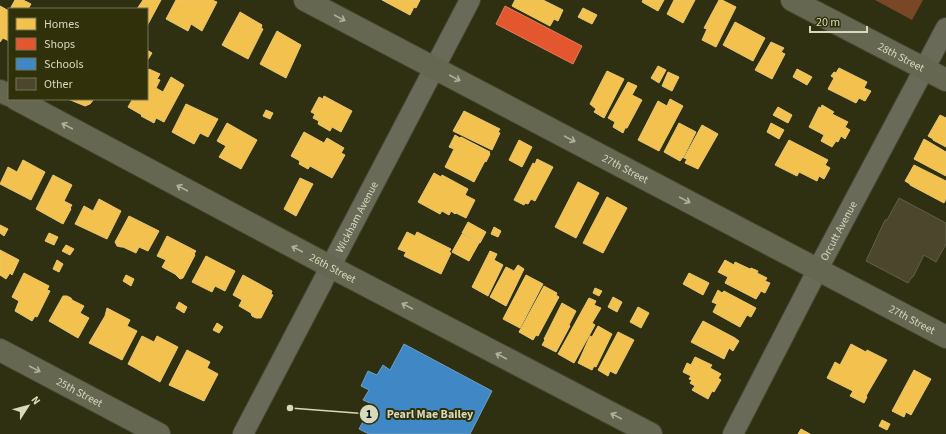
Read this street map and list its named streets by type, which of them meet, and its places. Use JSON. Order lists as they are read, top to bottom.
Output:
{
  "streets": {
    "main road": [
      "28th Street",
      "27th Street",
      "26th Street",
      "25th Street"
    ],
    "street": ["Wickham Avenue", "Orcutt Avenue"]
  },
  "crossings": [
    ["28th Street", "Orcutt Avenue"],
    ["27th Street", "Wickham Avenue"],
    ["27th Street", "Orcutt Avenue"],
    ["Wickham Avenue", "26th Street"]
  ],
  "one_way": ["27th Street", "26th Street", "25th Street"],
  "places": ["Pearl Mae Bailey"],
  "legend": [
    "Homes",
    "Shops",
    "Schools",
    "Other"
  ],
  "scale_bar": "20 m",
  "north": "top right"
}
